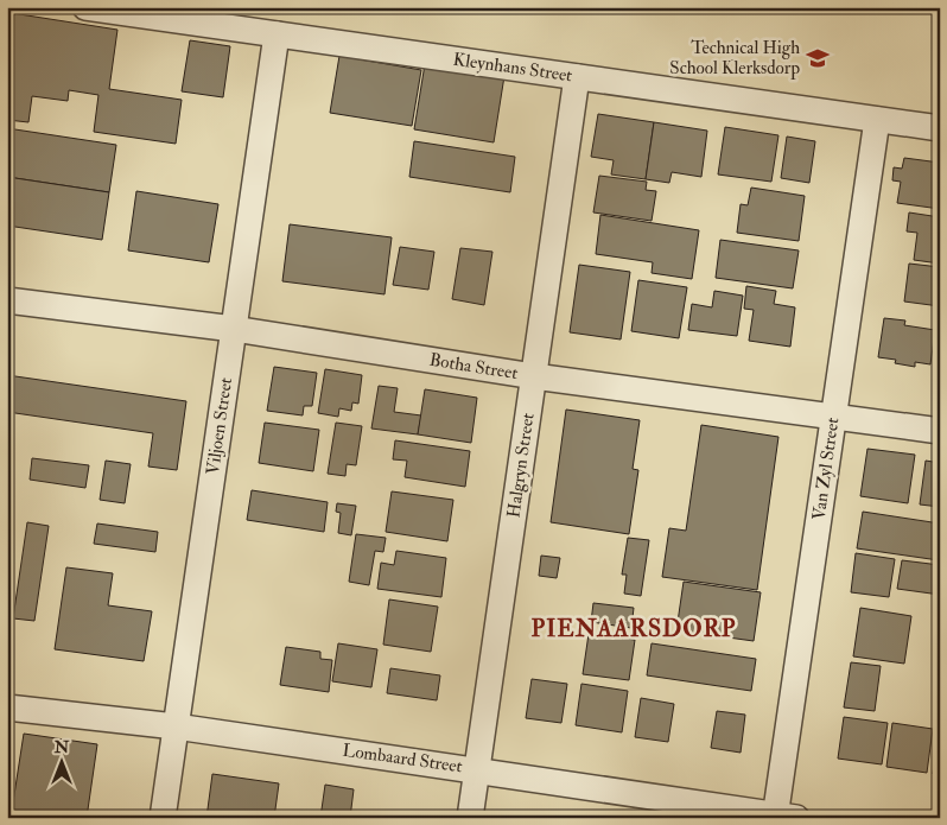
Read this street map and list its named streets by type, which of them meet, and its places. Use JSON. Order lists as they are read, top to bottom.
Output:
{
  "streets": {
    "street": [
      "Kleynhans Street",
      "Botha Street",
      "Viljoen Street",
      "Halgryn Street",
      "Van Zyl Street",
      "Lombaard Street"
    ]
  },
  "crossings": [
    ["Kleynhans Street", "Viljoen Street"],
    ["Kleynhans Street", "Halgryn Street"],
    ["Kleynhans Street", "Van Zyl Street"],
    ["Botha Street", "Viljoen Street"],
    ["Botha Street", "Halgryn Street"],
    ["Botha Street", "Van Zyl Street"],
    ["Viljoen Street", "Lombaard Street"],
    ["Halgryn Street", "Lombaard Street"],
    ["Van Zyl Street", "Lombaard Street"]
  ],
  "districts": ["PIENAARSDORP"],
  "places": {
    "school or university": ["Technical High School Klerksdorp"]
  },
  "north": "top"
}
